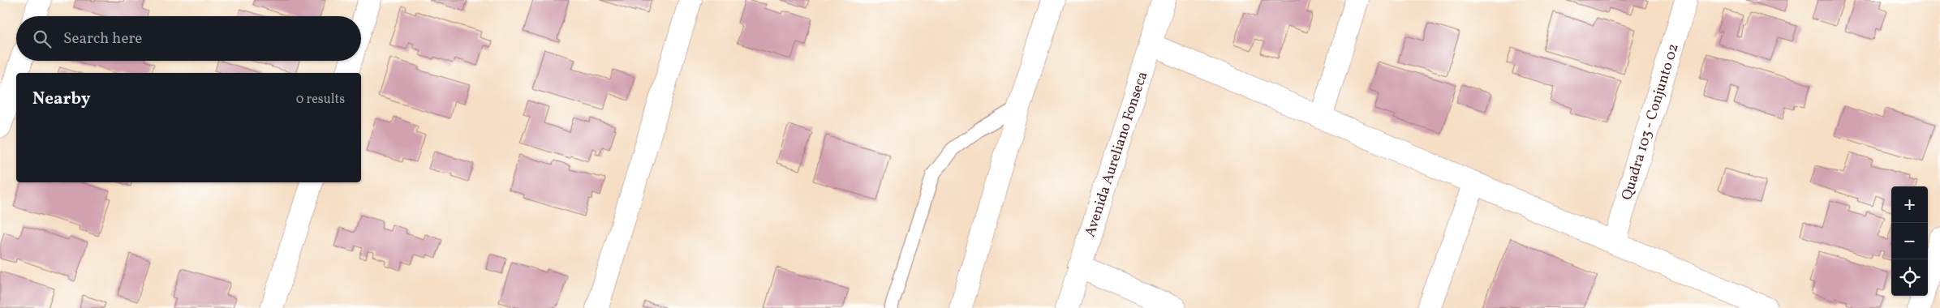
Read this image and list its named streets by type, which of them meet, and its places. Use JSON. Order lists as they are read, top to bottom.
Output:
{
  "streets": {
    "street": ["Quadra 103 - Conjunto 02", "Avenida Aureliano Fonseca"]
  },
  "page": {
    "search": "Search here",
    "heading": ["Nearby", "0 results"],
    "map_buttons": ["+", "−"]
  }
}
